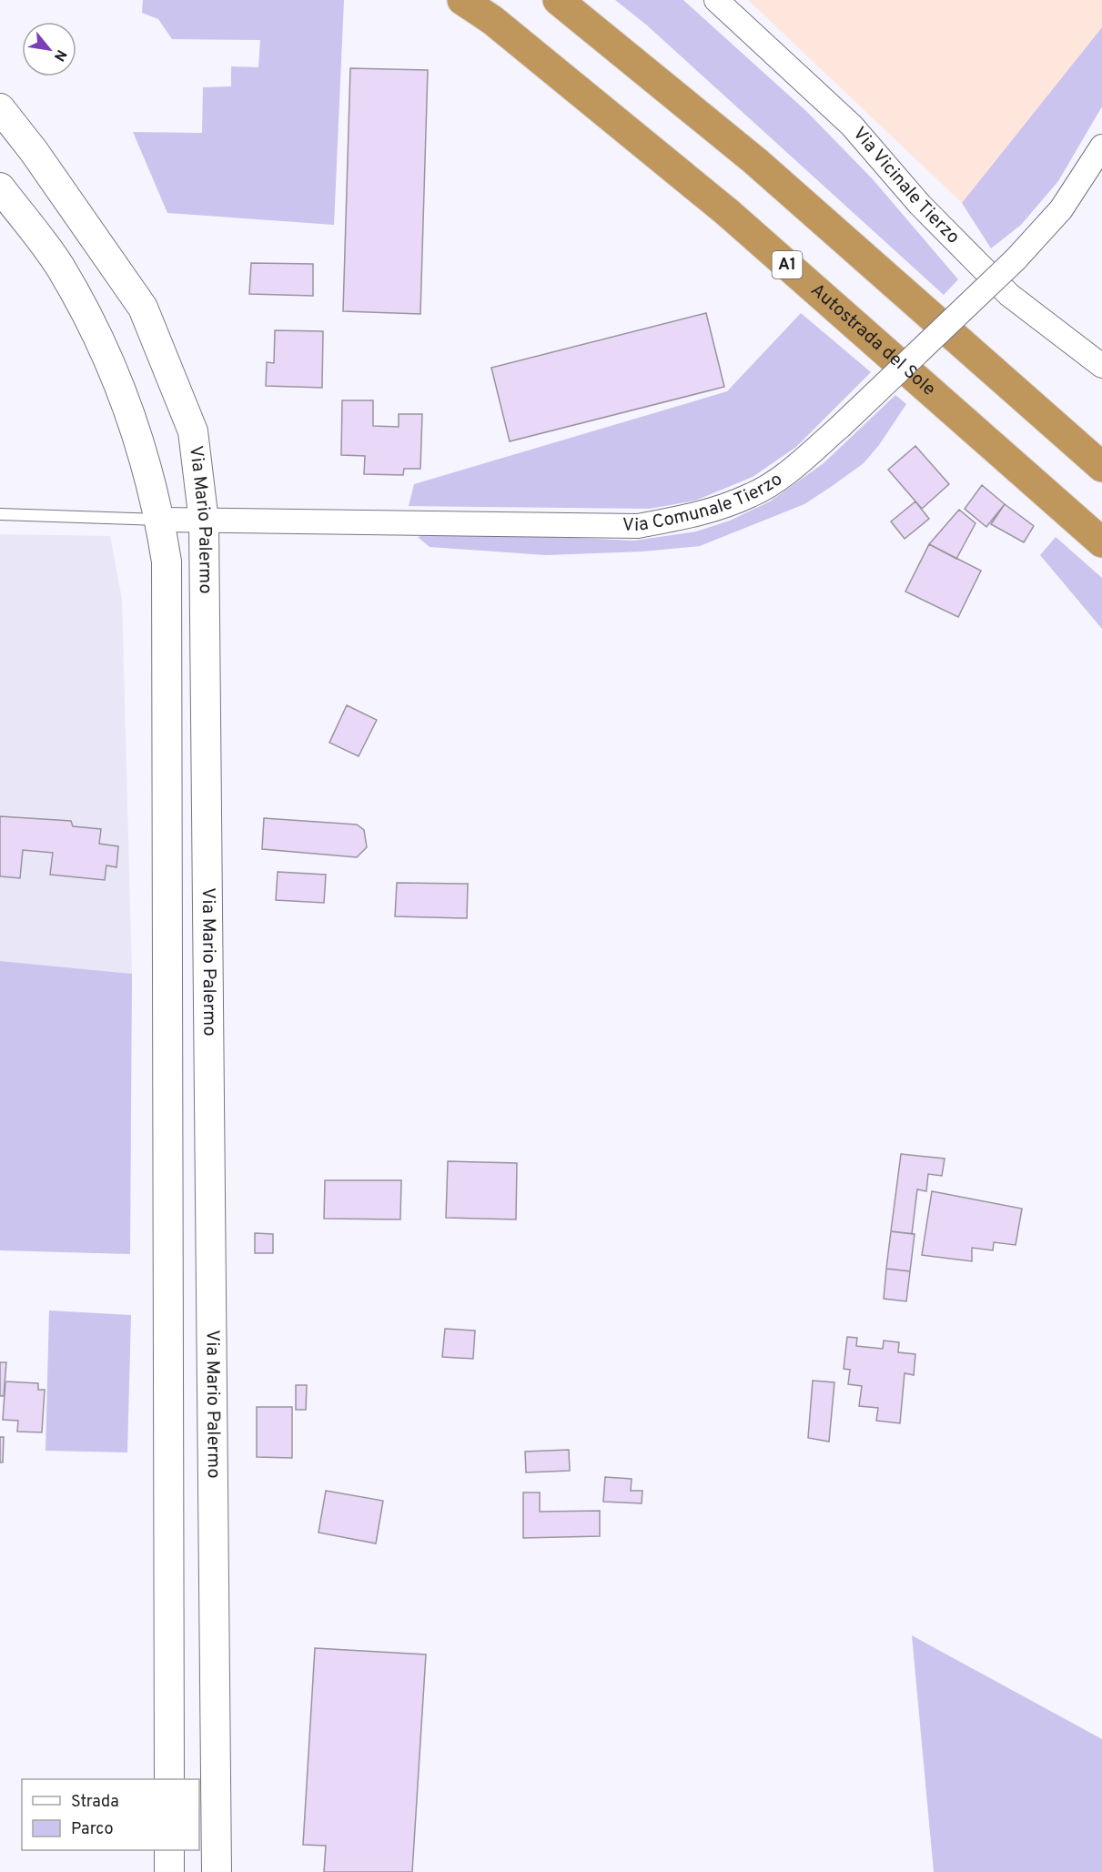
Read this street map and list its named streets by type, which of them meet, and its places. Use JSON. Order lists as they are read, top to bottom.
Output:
{
  "streets": {
    "highway": ["A1", "Autostrada del Sole"],
    "street": ["Via Vicinale Tierzo", "Via Comunale Tierzo", "Via Mario Palermo"]
  },
  "crossings": [
    ["Via Comunale Tierzo", "Via Mario Palermo"]
  ],
  "legend": ["Strada", "Parco"],
  "north": "bottom right"
}
